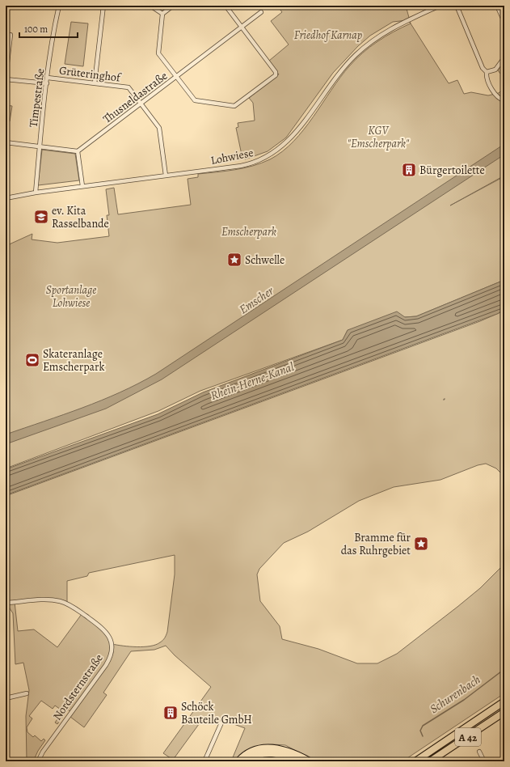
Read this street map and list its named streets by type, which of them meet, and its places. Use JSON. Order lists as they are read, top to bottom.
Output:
{
  "streets": {
    "highway": ["A 42"],
    "street": [
      "Grüteringhof",
      "Thusneldastraße",
      "Timpestraße",
      "Lohwiese",
      "Nordsternstraße"
    ]
  },
  "crossings": [
    ["Grüteringhof", "Thusneldastraße"],
    ["Grüteringhof", "Timpestraße"],
    ["Grüteringhof", "Lohwiese"],
    ["Timpestraße", "Lohwiese"]
  ],
  "water": ["Emscher", "Rhein-Herne-Kanal", "Schurenbach"],
  "parks": [
    "Friedhof Karnap",
    "KGV \"Emscherpark\"",
    "Emscherpark",
    "Sportanlage Lohwiese"
  ],
  "places": {
    "building": ["Bürgertoilette", "Schöck Bauteile GmbH"],
    "school or university": ["ev. Kita Rasselbande"],
    "place": ["Schwelle", "Bramme für das Ruhrgebiet"],
    "sports": ["Skateranlage Emscherpark"]
  },
  "scale_bar": "100 m"
}
